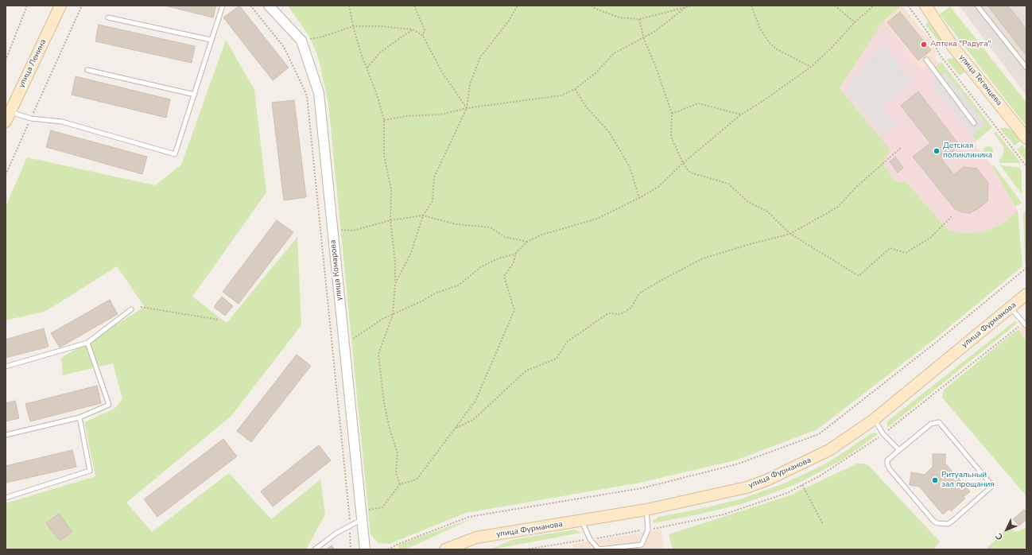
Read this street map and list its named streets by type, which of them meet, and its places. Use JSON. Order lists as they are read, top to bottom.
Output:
{
  "streets": {
    "main road": ["улица Ленина", "улица Тегенцева", "улица Фурманова"],
    "street": ["улица Комарова"]
  },
  "places": ["Аптека \"Радуга\"", "Детская поликлиника", "Ритуальный зал прощания"],
  "north": "bottom left"
}
